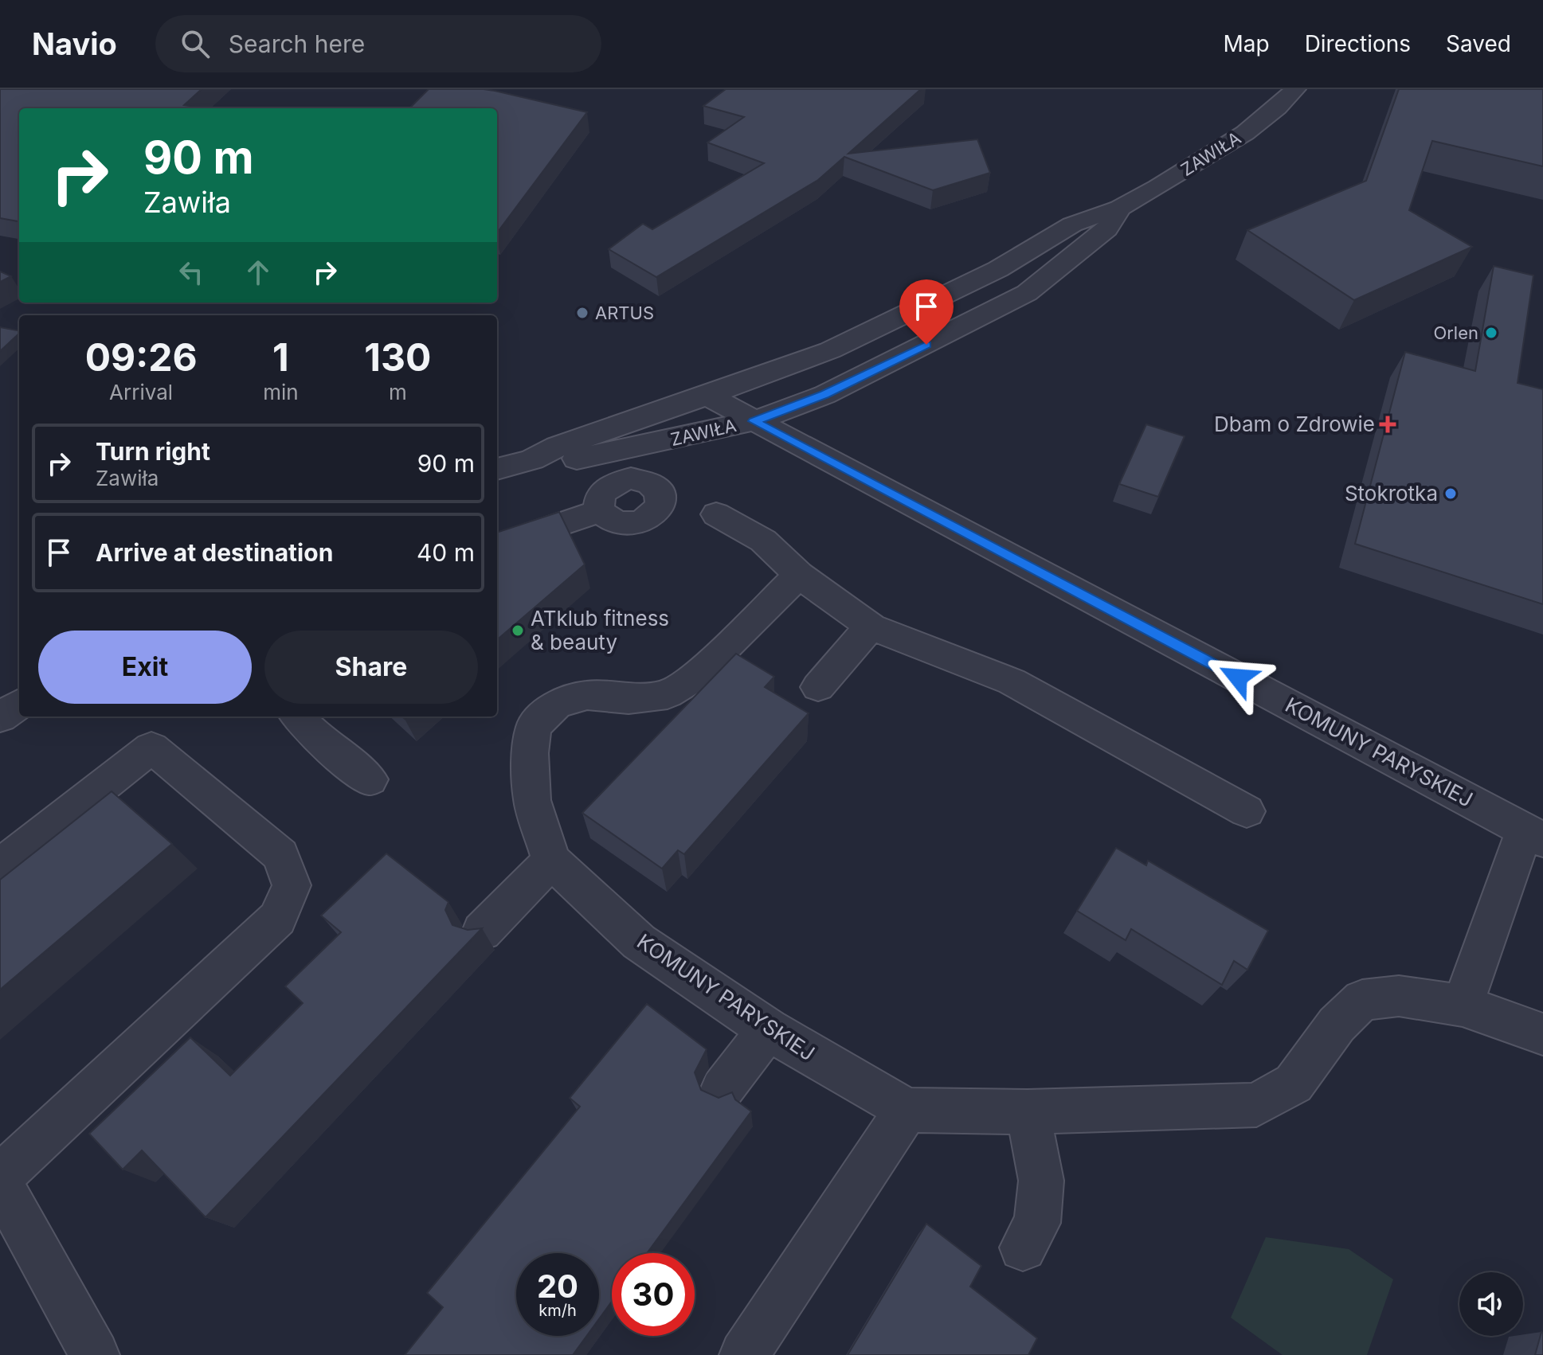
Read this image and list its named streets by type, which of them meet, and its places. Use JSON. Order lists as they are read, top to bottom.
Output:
{
  "streets": {
    "street": ["ZAWIŁA", "KOMUNY PARYSKIEJ"]
  },
  "crossings": [
    ["ZAWIŁA", "KOMUNY PARYSKIEJ"]
  ],
  "places": {
    "other": [
      "ARTUS",
      "Orlen",
      "Stokrotka",
      "ATklub fitness & beauty"
    ],
    "health": ["Dbam o Zdrowie"]
  },
  "page": {
    "header": "Navio",
    "search": "Search here",
    "nav": ["Map", "Directions", "Saved"],
    "turn": ["90 m", "Zawiła"],
    "eta": [
      "09:26",
      "Arrival",
      "1",
      "min",
      "130",
      "m"
    ],
    "list": [
      {
        "name": "Turn right",
        "note": "Zawiła",
        "value": "90 m"
      },
      {
        "name": "Arrive at destination",
        "value": "40 m"
      }
    ],
    "buttons": ["Exit", "Share"],
    "speed": "20 km/h",
    "limit": "30"
  }
}
